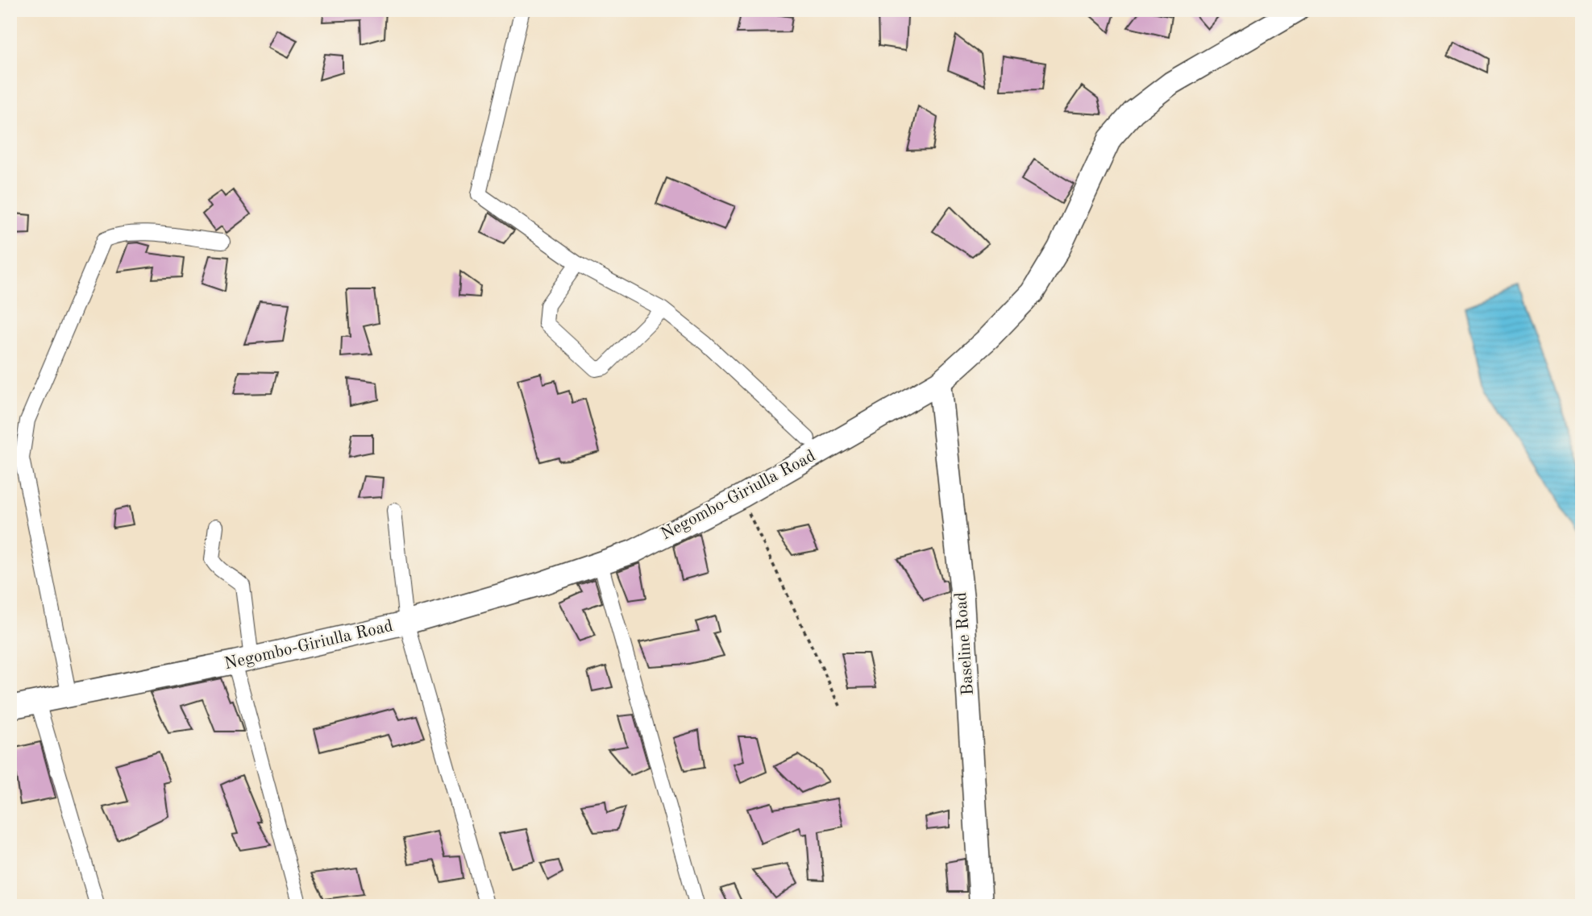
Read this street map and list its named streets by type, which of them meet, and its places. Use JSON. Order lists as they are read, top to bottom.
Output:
{
  "streets": {
    "main road": ["Negombo-Giriulla Road", "Baseline Road"]
  },
  "crossings": [
    ["Negombo-Giriulla Road", "Baseline Road"]
  ]
}
